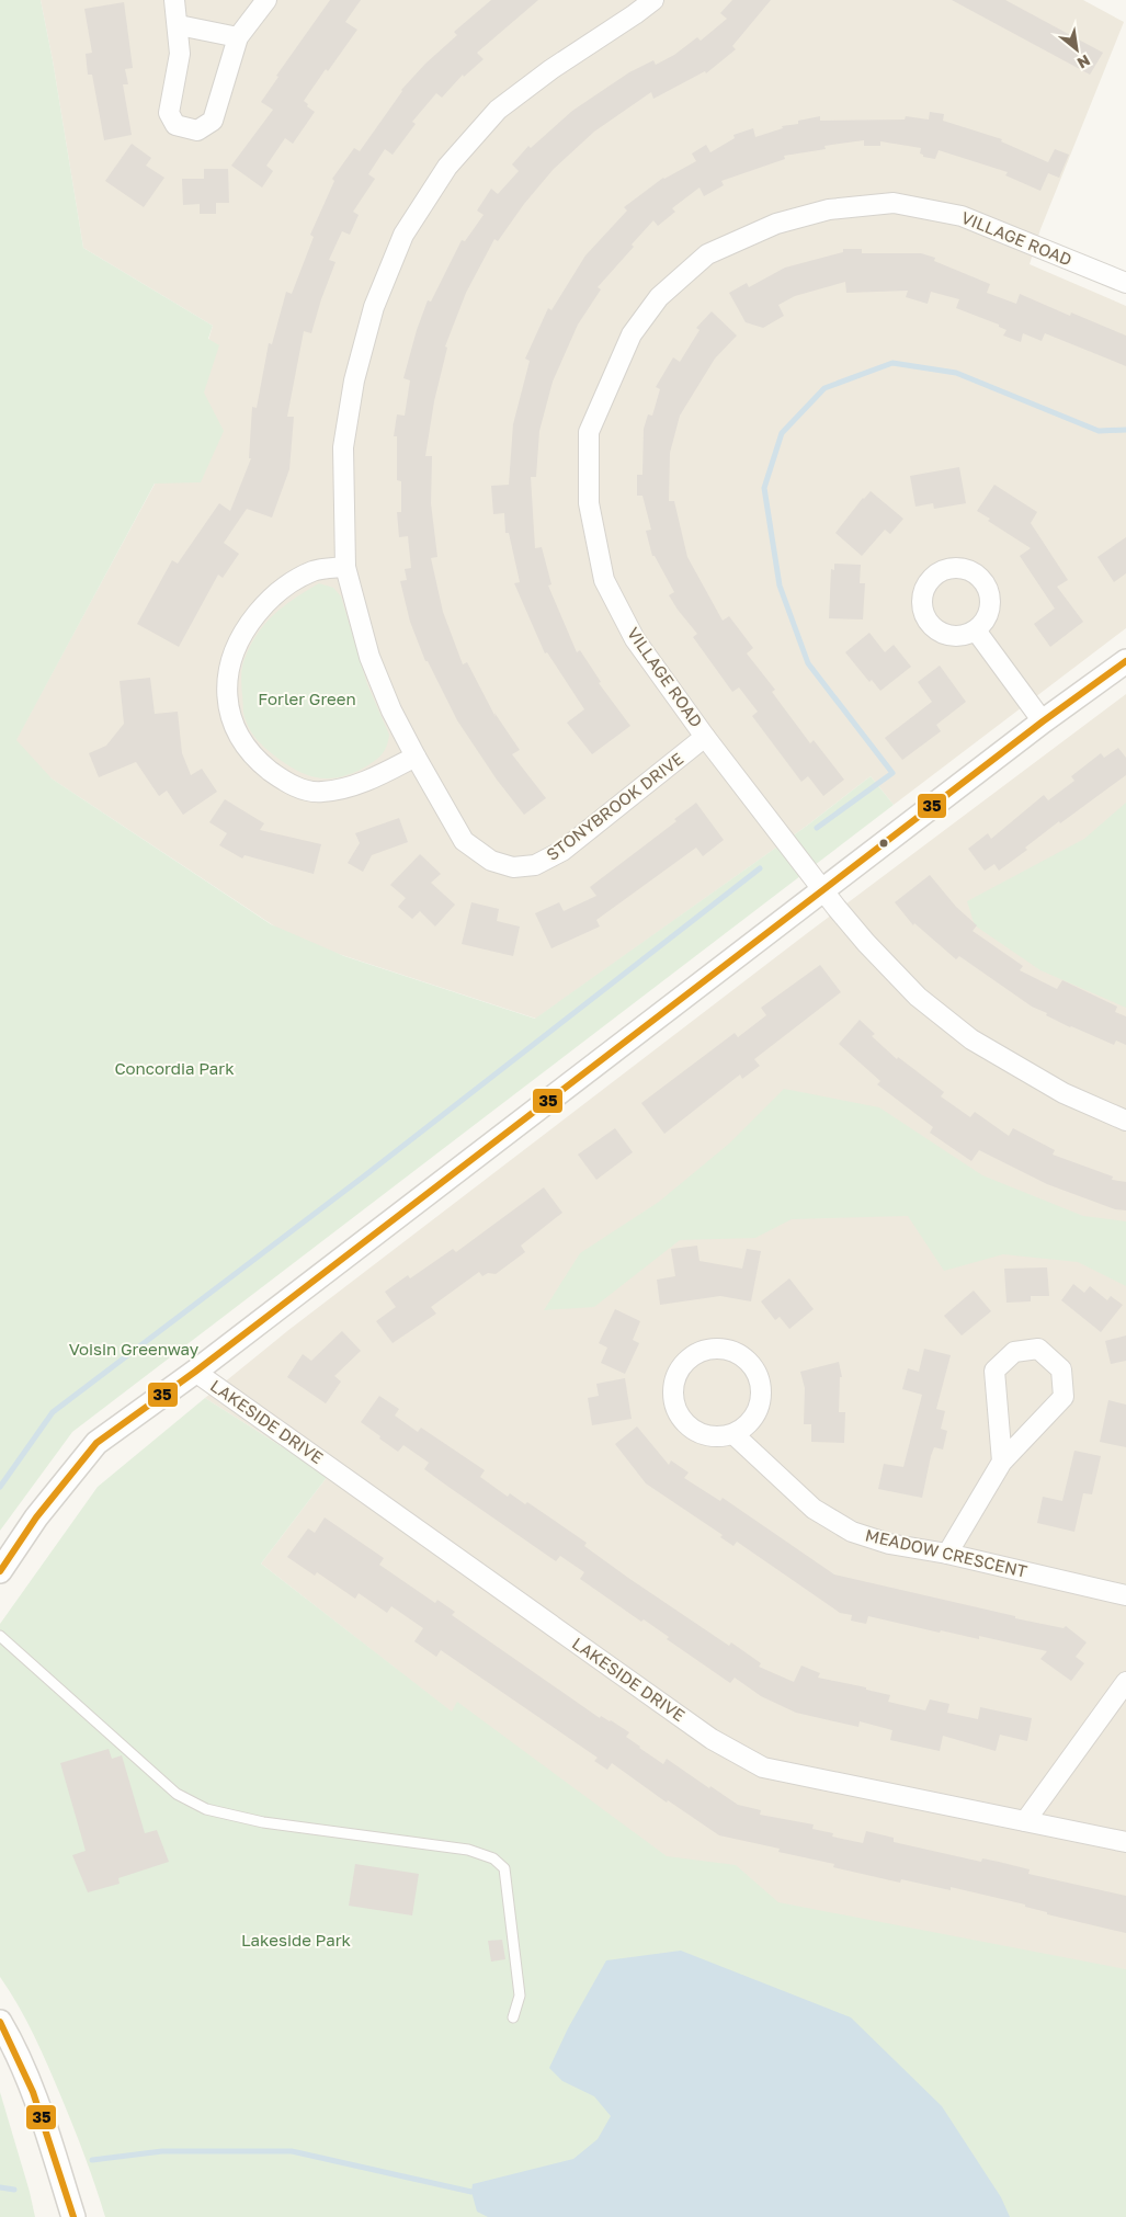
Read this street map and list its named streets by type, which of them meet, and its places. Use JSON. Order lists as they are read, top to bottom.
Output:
{
  "streets": {
    "street": [
      "VILLAGE ROAD",
      "STONYBROOK DRIVE",
      "LAKESIDE DRIVE",
      "MEADOW CRESCENT"
    ]
  },
  "crossings": [
    ["VILLAGE ROAD", "STONYBROOK DRIVE"]
  ],
  "parks": [
    "Forler Green",
    "Concordia Park",
    "Voisin Greenway",
    "Lakeside Park"
  ],
  "lines": ["transit line 35"],
  "north": "bottom right"
}
